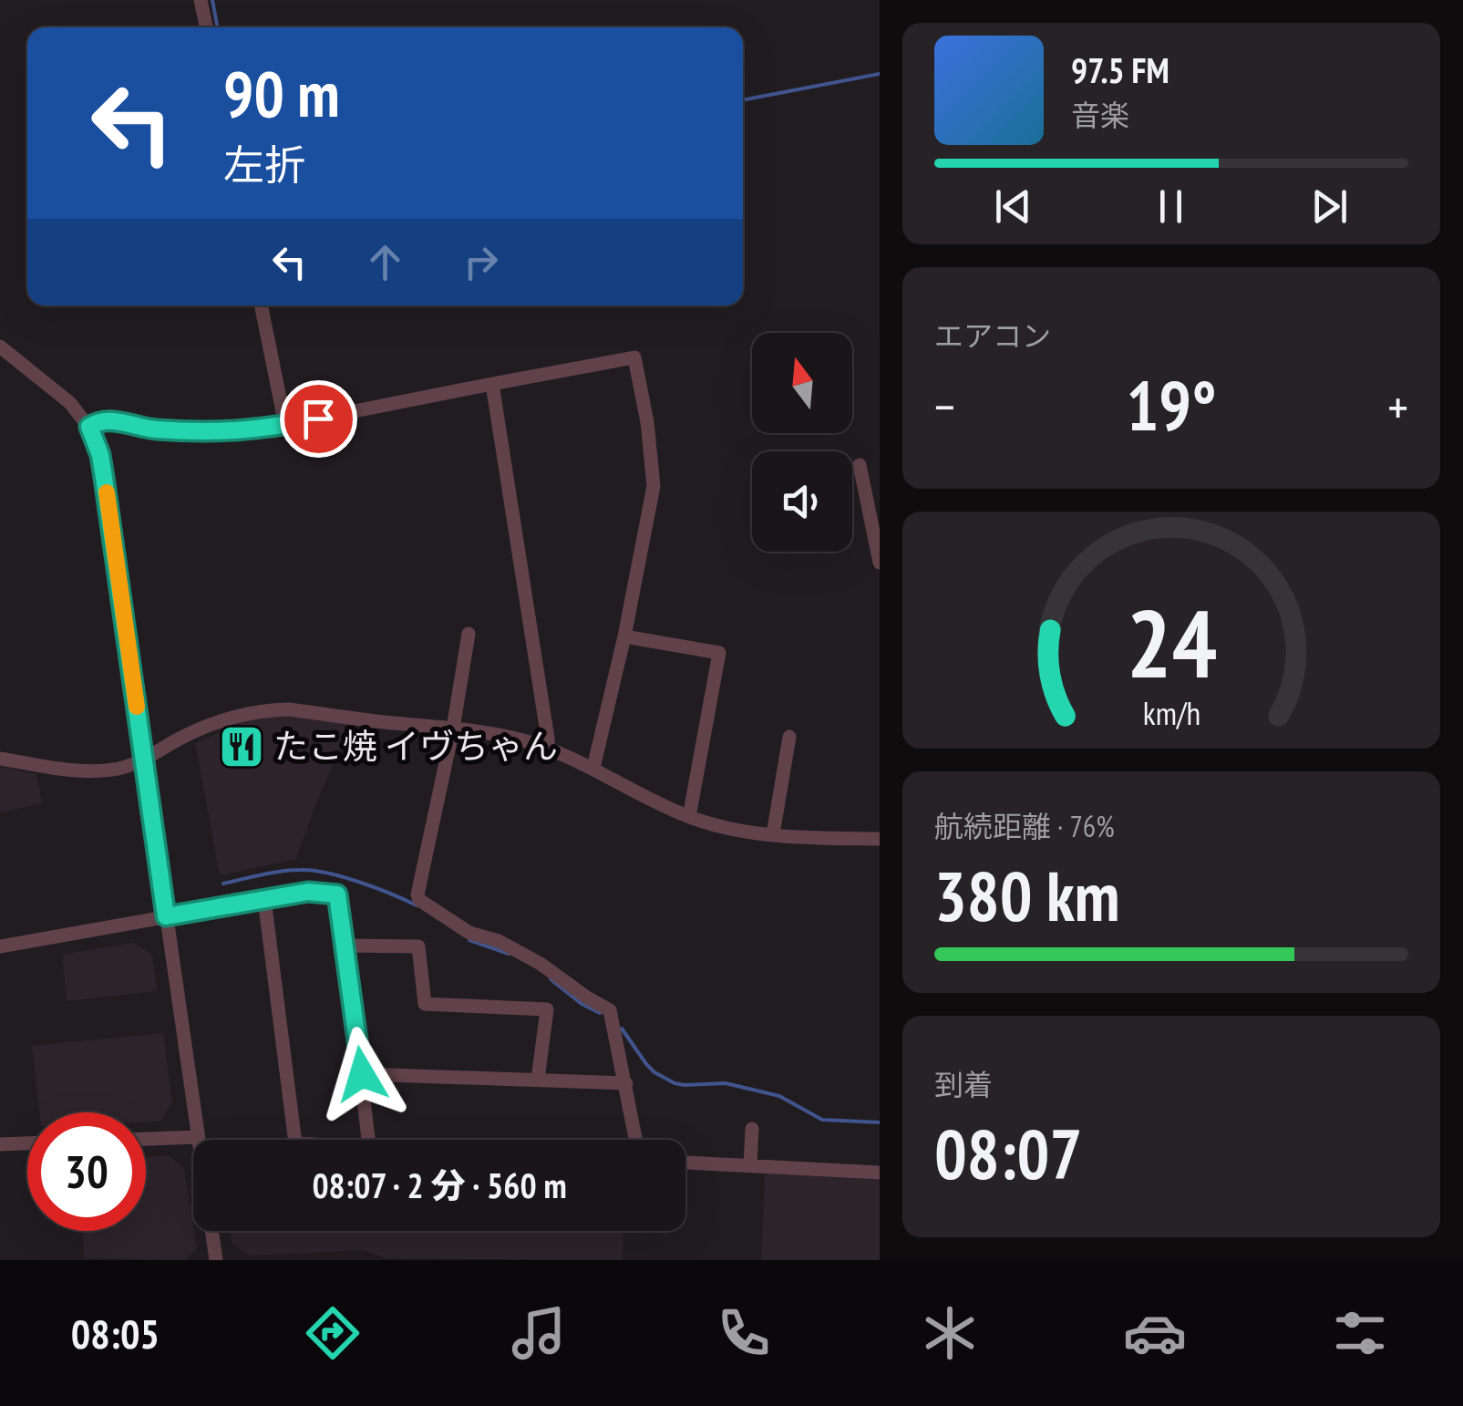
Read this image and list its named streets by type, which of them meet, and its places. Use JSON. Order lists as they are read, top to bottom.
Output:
{
  "places": {
    "restaurant": ["たこ焼 イヴちゃん"]
  },
  "north": "top",
  "page": {
    "turn": ["90 m", "左折"],
    "song": ["97.5 FM", "音楽"],
    "tile": [
      "エアコン",
      ["航続距離 · 76%", "380 km"],
      ["到着", "08:07"]
    ],
    "heat": ["−", "19°", "+"],
    "limit": "30",
    "trip": "08:07 · 2 分 · 560 m",
    "tabs": "08:05",
    "gauge": ["24", "km/h"]
  }
}
